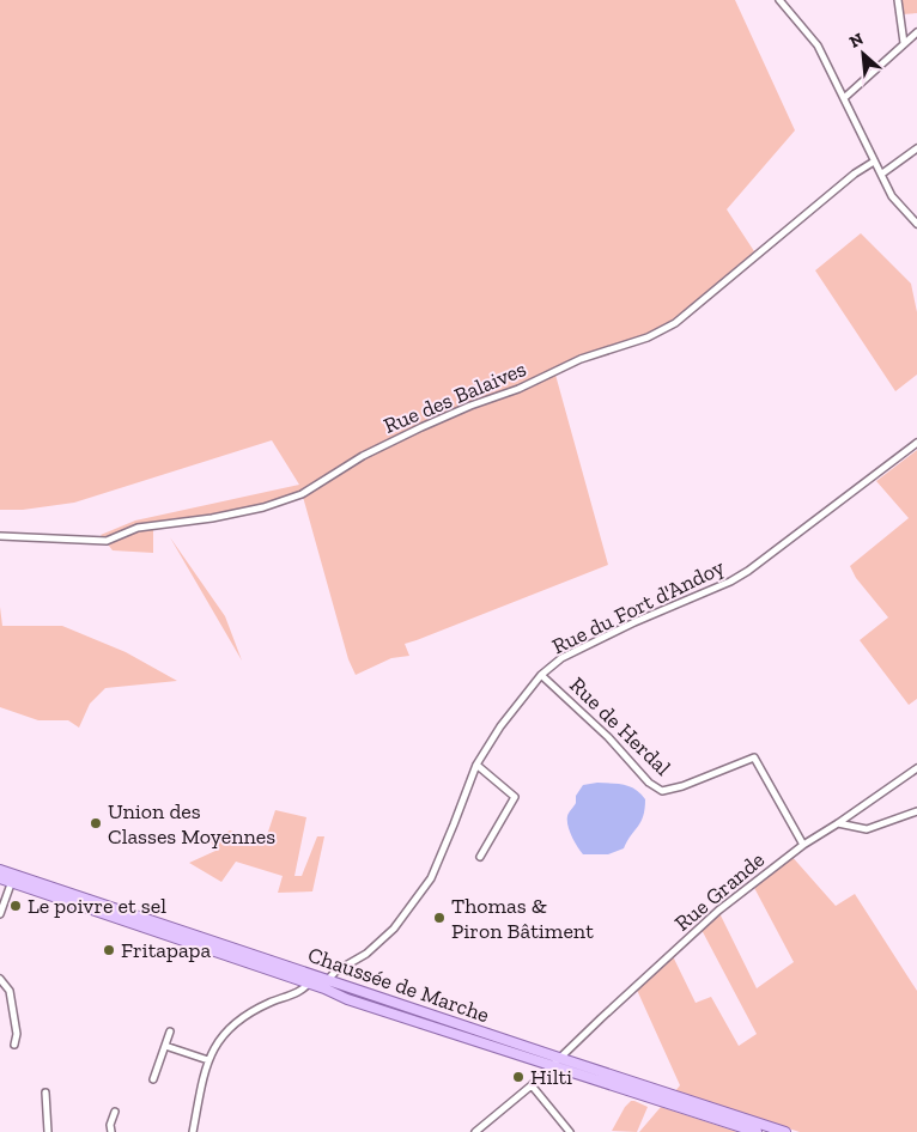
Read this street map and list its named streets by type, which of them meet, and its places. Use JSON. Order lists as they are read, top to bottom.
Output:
{
  "streets": {
    "main road": ["Chaussée de Marche"],
    "street": [
      "Rue des Balaives",
      "Rue du Fort d'Andoy",
      "Rue de Herdal",
      "Rue Grande"
    ]
  },
  "crossings": [
    ["Rue du Fort d'Andoy", "Rue de Herdal"],
    ["Rue du Fort d'Andoy", "Chaussée de Marche"],
    ["Rue de Herdal", "Rue Grande"],
    ["Rue Grande", "Chaussée de Marche"]
  ],
  "places": [
    "Union des Classes Moyennes",
    "Le poivre et sel",
    "Thomas & Piron Bâtiment",
    "Fritapapa",
    "Hilti"
  ],
  "north": "top left"
}
